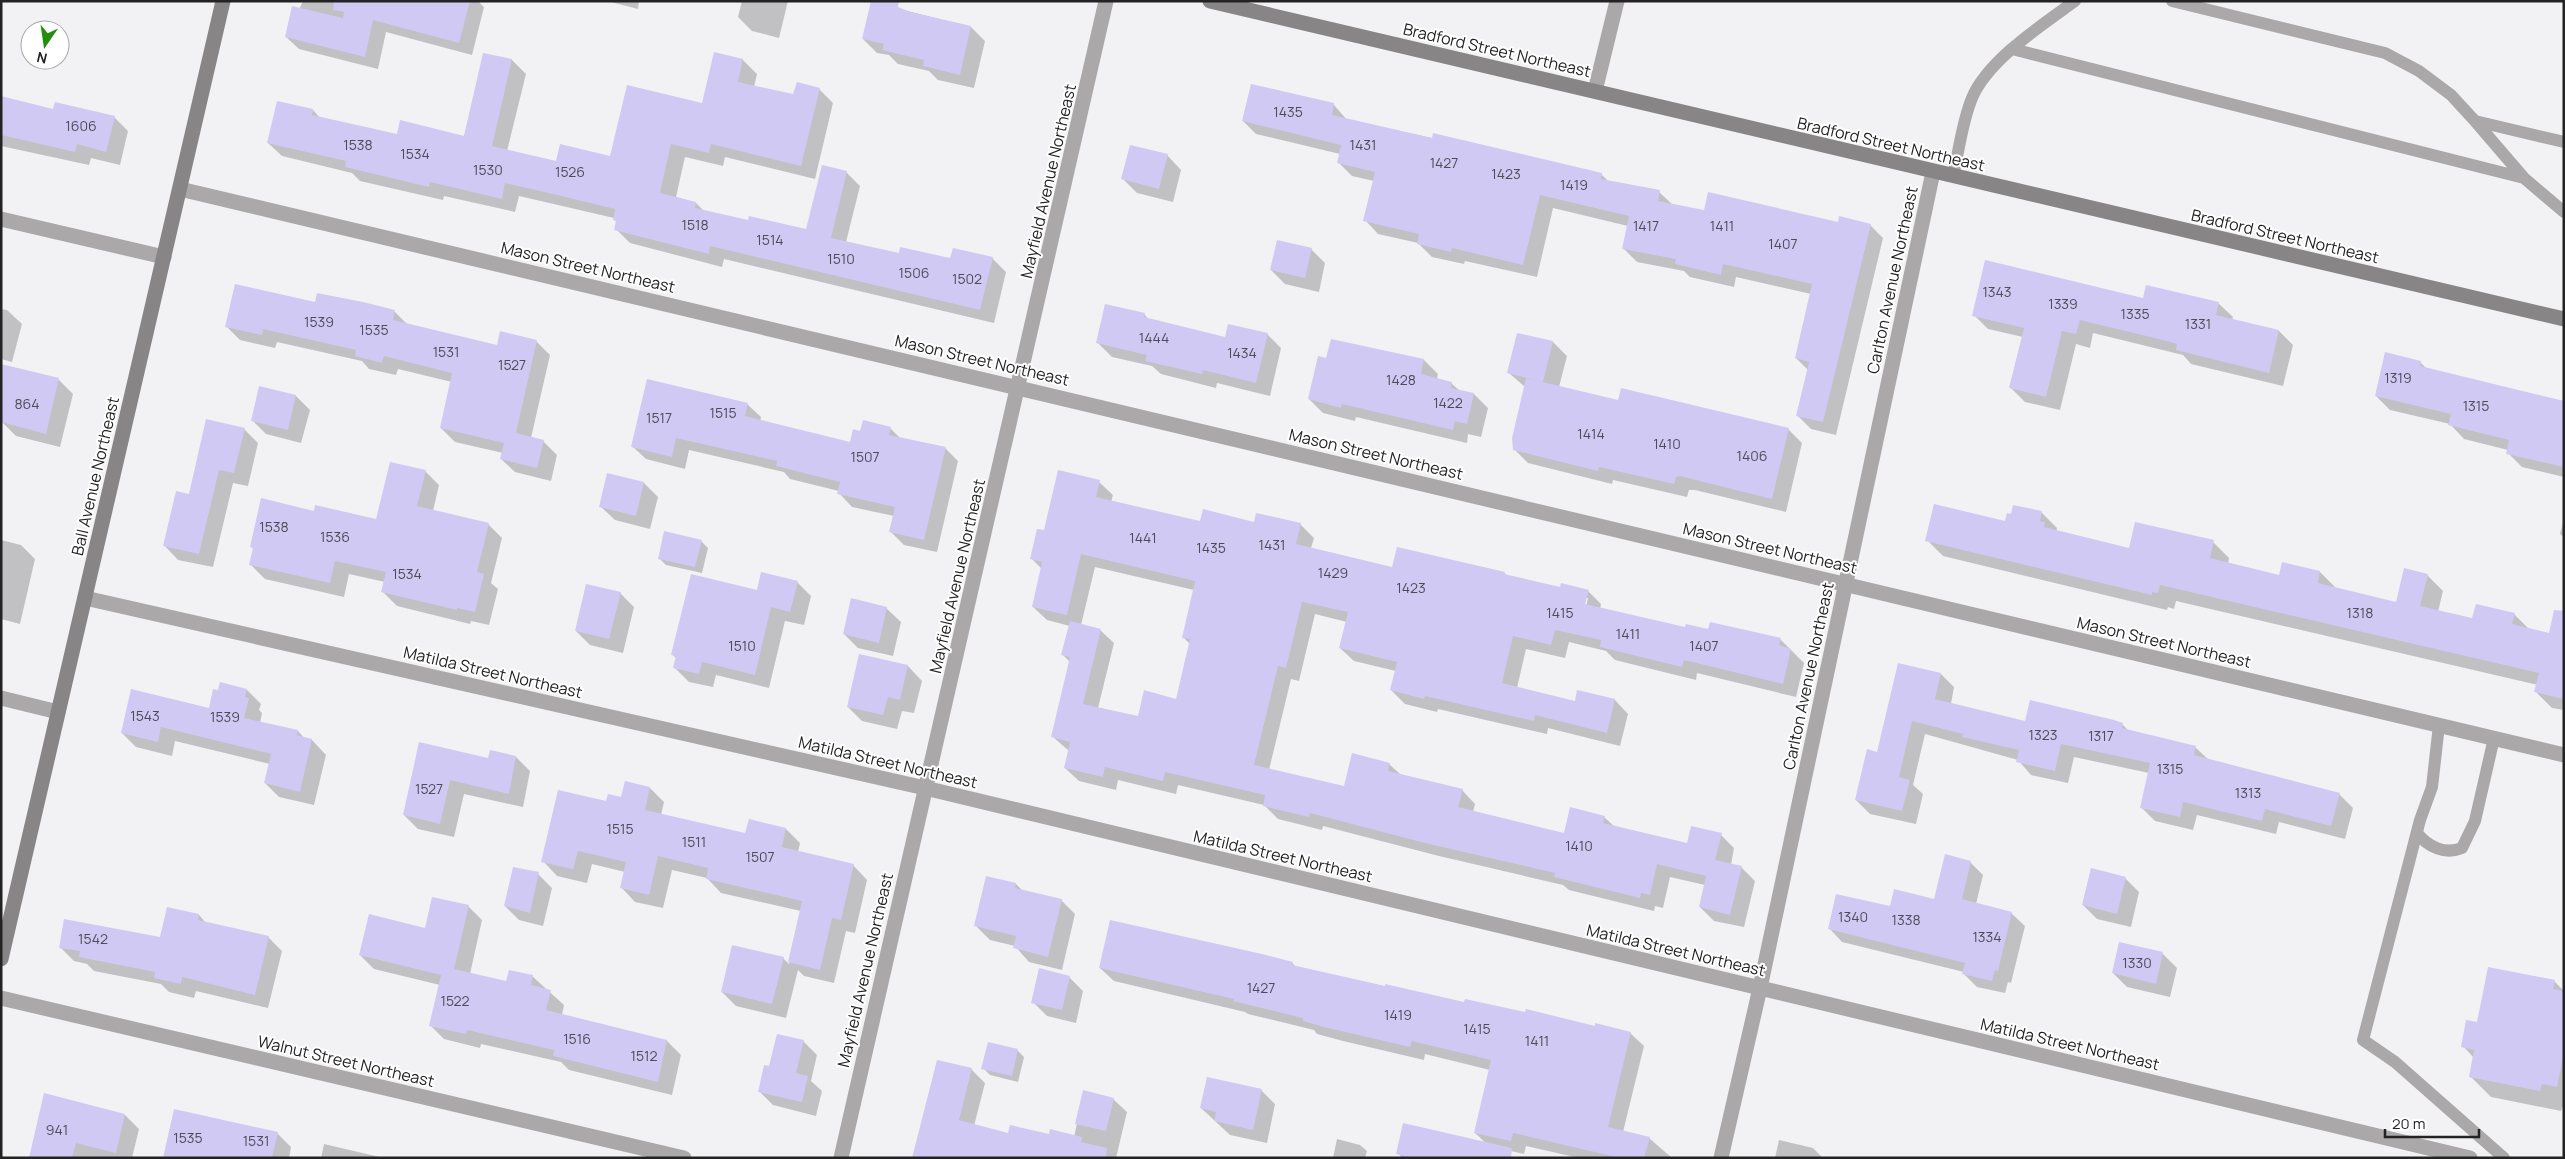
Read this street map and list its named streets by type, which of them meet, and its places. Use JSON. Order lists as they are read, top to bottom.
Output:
{
  "streets": {
    "street": [
      "Bradford Street Northeast",
      "Mayfield Avenue Northeast",
      "Mason Street Northeast",
      "Carlton Avenue Northeast",
      "Ball Avenue Northeast",
      "Matilda Street Northeast",
      "Walnut Street Northeast"
    ]
  },
  "crossings": [
    ["Bradford Street Northeast", "Carlton Avenue Northeast"],
    ["Mayfield Avenue Northeast", "Mason Street Northeast"],
    ["Mayfield Avenue Northeast", "Matilda Street Northeast"],
    ["Mason Street Northeast", "Carlton Avenue Northeast"],
    ["Mason Street Northeast", "Ball Avenue Northeast"],
    ["Carlton Avenue Northeast", "Matilda Street Northeast"],
    ["Ball Avenue Northeast", "Matilda Street Northeast"]
  ],
  "house_numbers": [
    "1435",
    "1606",
    "1538",
    "1431",
    "1534",
    "1427",
    "1530",
    "1526",
    "1423",
    "1419",
    "1518",
    "1417",
    "1411",
    "1514",
    "1407",
    "1510",
    "1506",
    "1502",
    "1343",
    "1339",
    "1335",
    "1539",
    "1331",
    "1535",
    "1444",
    "1531",
    "1434",
    "1527",
    "1319",
    "1428",
    "1422",
    "864",
    "1315",
    "1515",
    "1517",
    "1414",
    "1410",
    "1406",
    "1507",
    "1538",
    "1536",
    "1441",
    "1431",
    "1435",
    "1429",
    "1534",
    "1423",
    "1415",
    "1318",
    "1411",
    "1510",
    "1407",
    "1543",
    "1539",
    "1323",
    "1317",
    "1315",
    "1527",
    "1313",
    "1515",
    "1511",
    "1410",
    "1507",
    "1340",
    "1338",
    "1334",
    "1542",
    "1330",
    "1427",
    "1522",
    "1419",
    "1415",
    "1516",
    "1411",
    "1512",
    "941",
    "1535",
    "1531"
  ],
  "scale_bar": "20 m",
  "north": "bottom"
}
